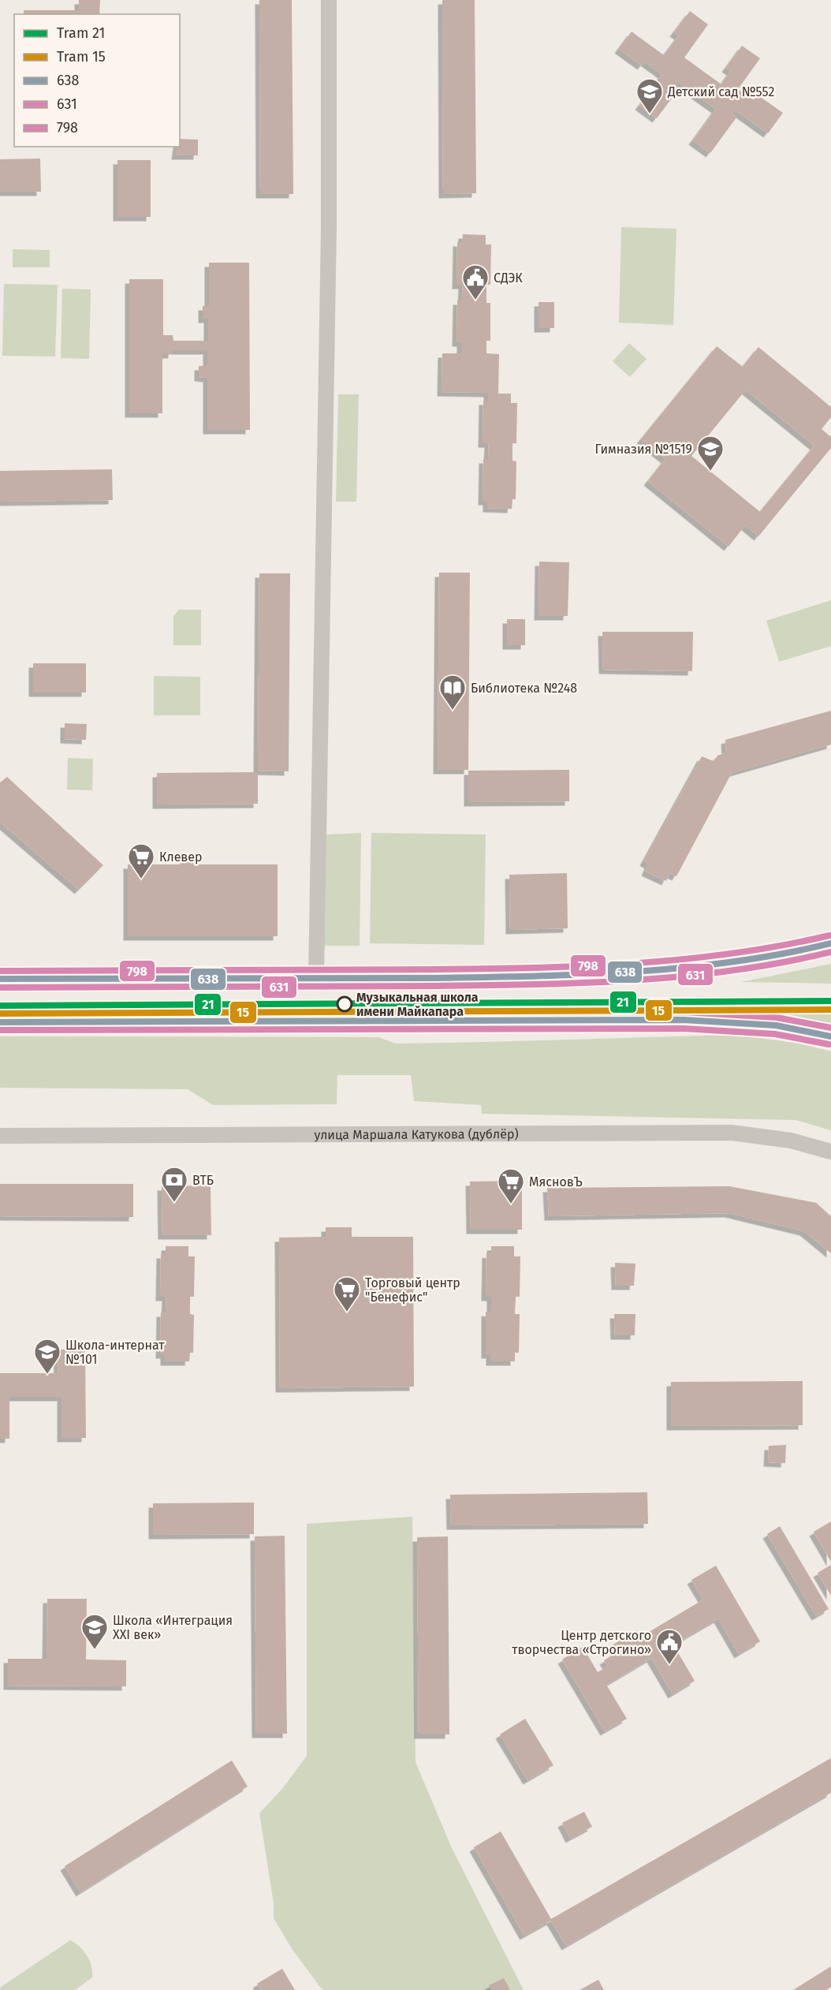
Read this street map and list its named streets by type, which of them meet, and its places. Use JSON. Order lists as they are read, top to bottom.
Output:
{
  "streets": {
    "street": ["улица Маршала Катукова (дублёр)"]
  },
  "places": {
    "school or university": [
      "Детский сад №552",
      "Гимназия №1519",
      "Школа-интернат №101",
      "Школа «Интеграция XXI век»"
    ],
    "public building": ["СДЭК", "Центр детского творчества «Строгино»"],
    "library": ["Библиотека №248"],
    "supermarket": ["Клевер", "МясновЪ", "Торговый центр \"Бенефис\""],
    "other": ["Музыкальная школа имени Майкапара"],
    "bank": ["ВТБ"]
  },
  "lines": [
    "transit line 798",
    "transit line 638",
    "transit line 631",
    "tram line 21",
    "tram line 15"
  ],
  "legend": [
    "Tram 21",
    "Tram 15",
    "638",
    "631",
    "798"
  ]
}
